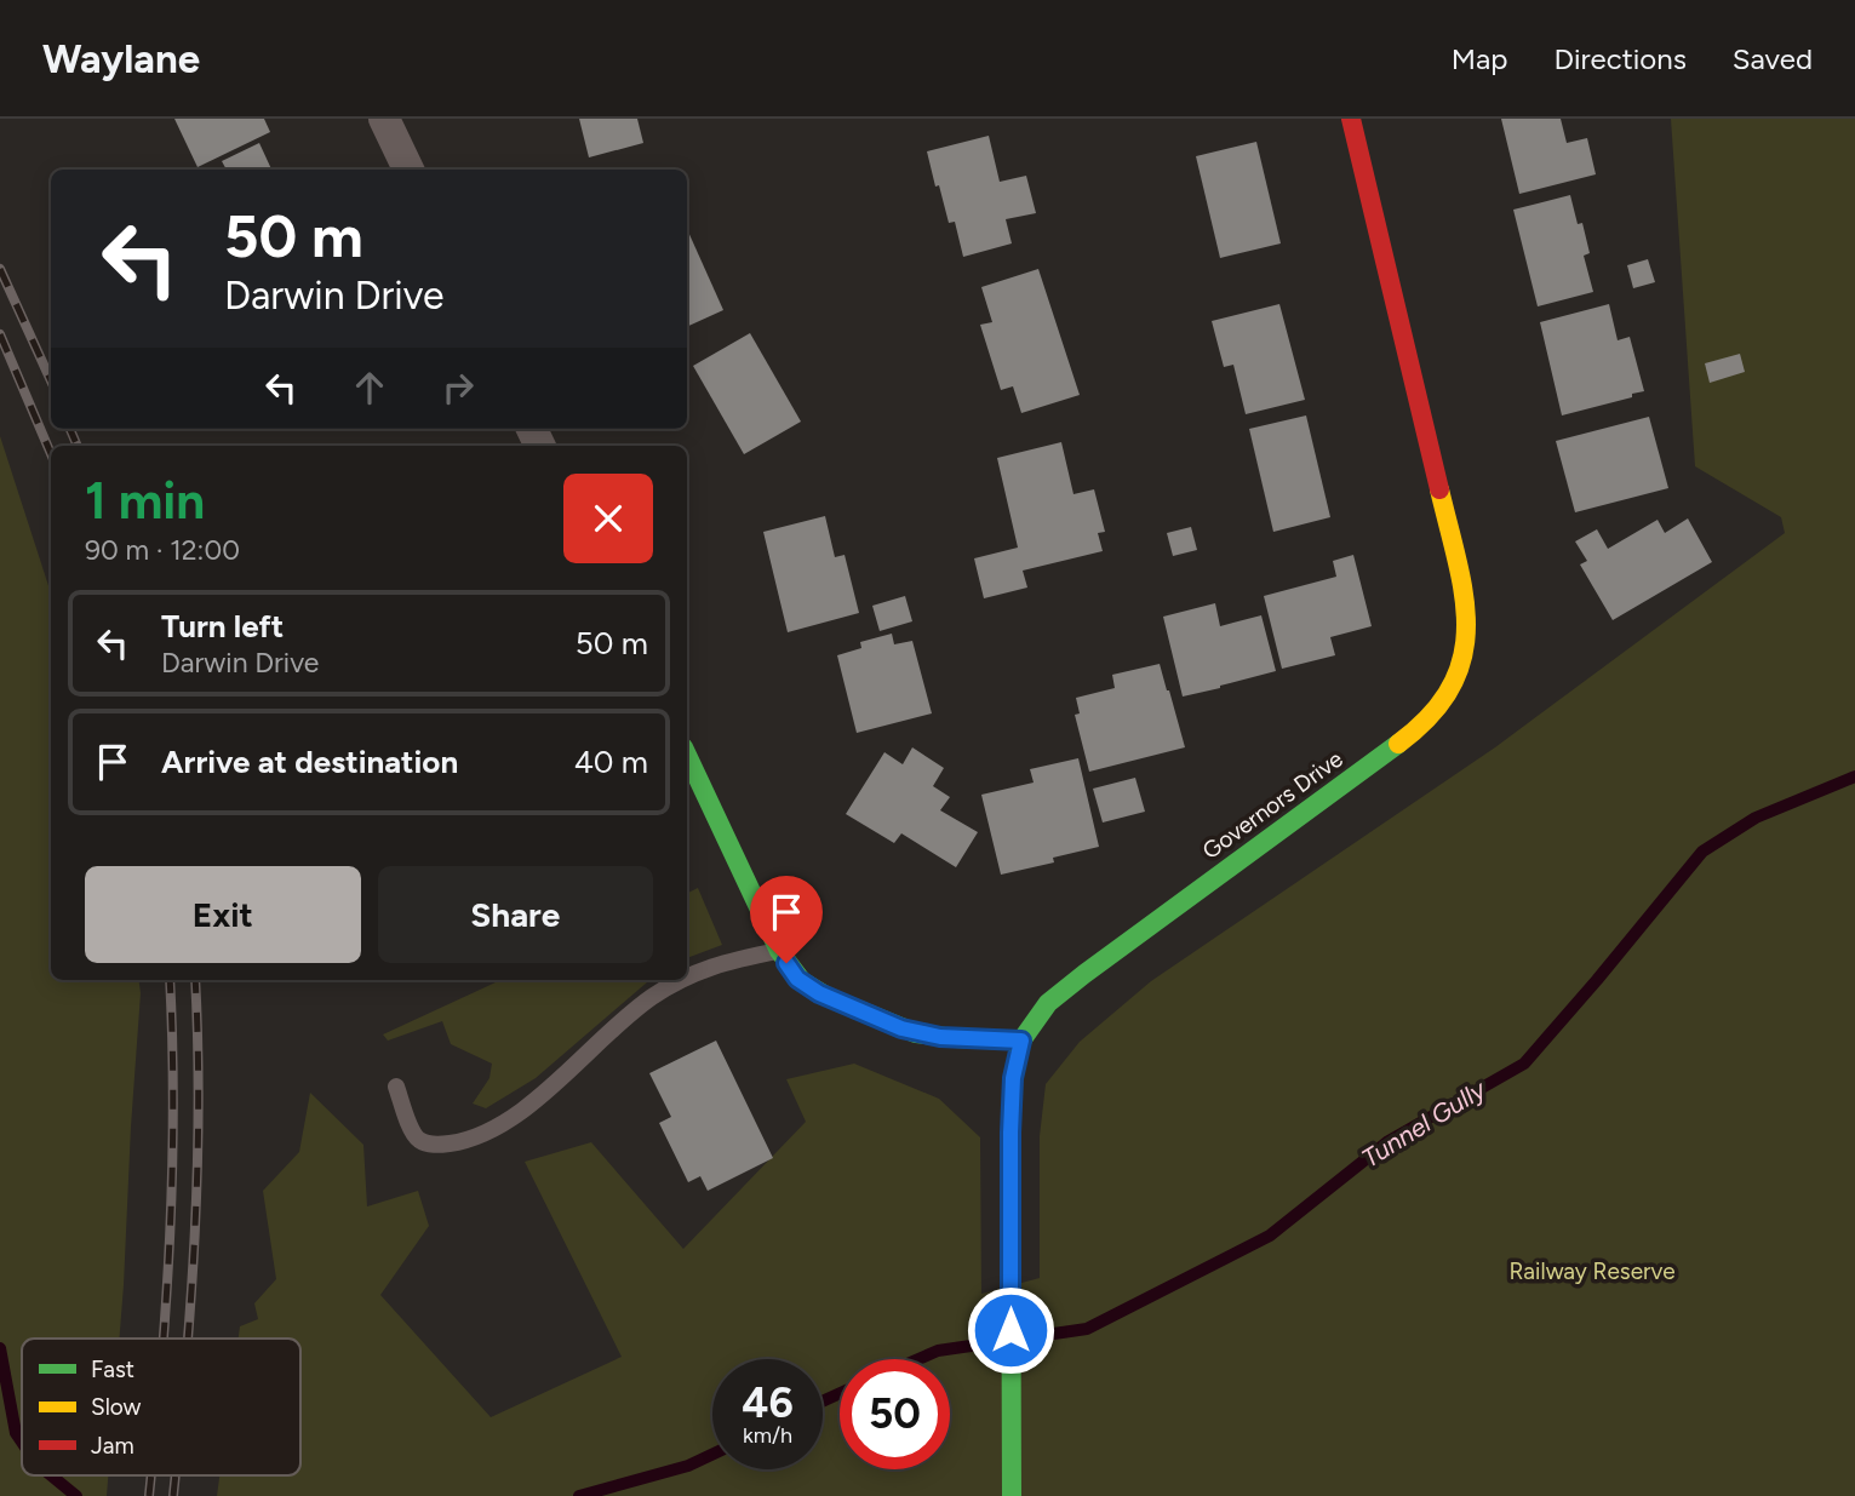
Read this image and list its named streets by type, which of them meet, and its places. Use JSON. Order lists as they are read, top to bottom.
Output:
{
  "streets": {
    "main road": ["Governors Drive"]
  },
  "water": ["Tunnel Gully"],
  "parks": ["Railway Reserve"],
  "legend": ["Fast", "Slow", "Jam"],
  "page": {
    "header": "Waylane",
    "nav": ["Map", "Directions", "Saved"],
    "turn": ["50 m", "Darwin Drive"],
    "heading": ["1 min", "90 m · 12:00"],
    "list": [
      {
        "name": "Turn left",
        "note": "Darwin Drive",
        "value": "50 m"
      },
      {
        "name": "Arrive at destination",
        "value": "40 m"
      }
    ],
    "buttons": ["Exit", "Share"],
    "speed": "46 km/h",
    "limit": "50"
  }
}
